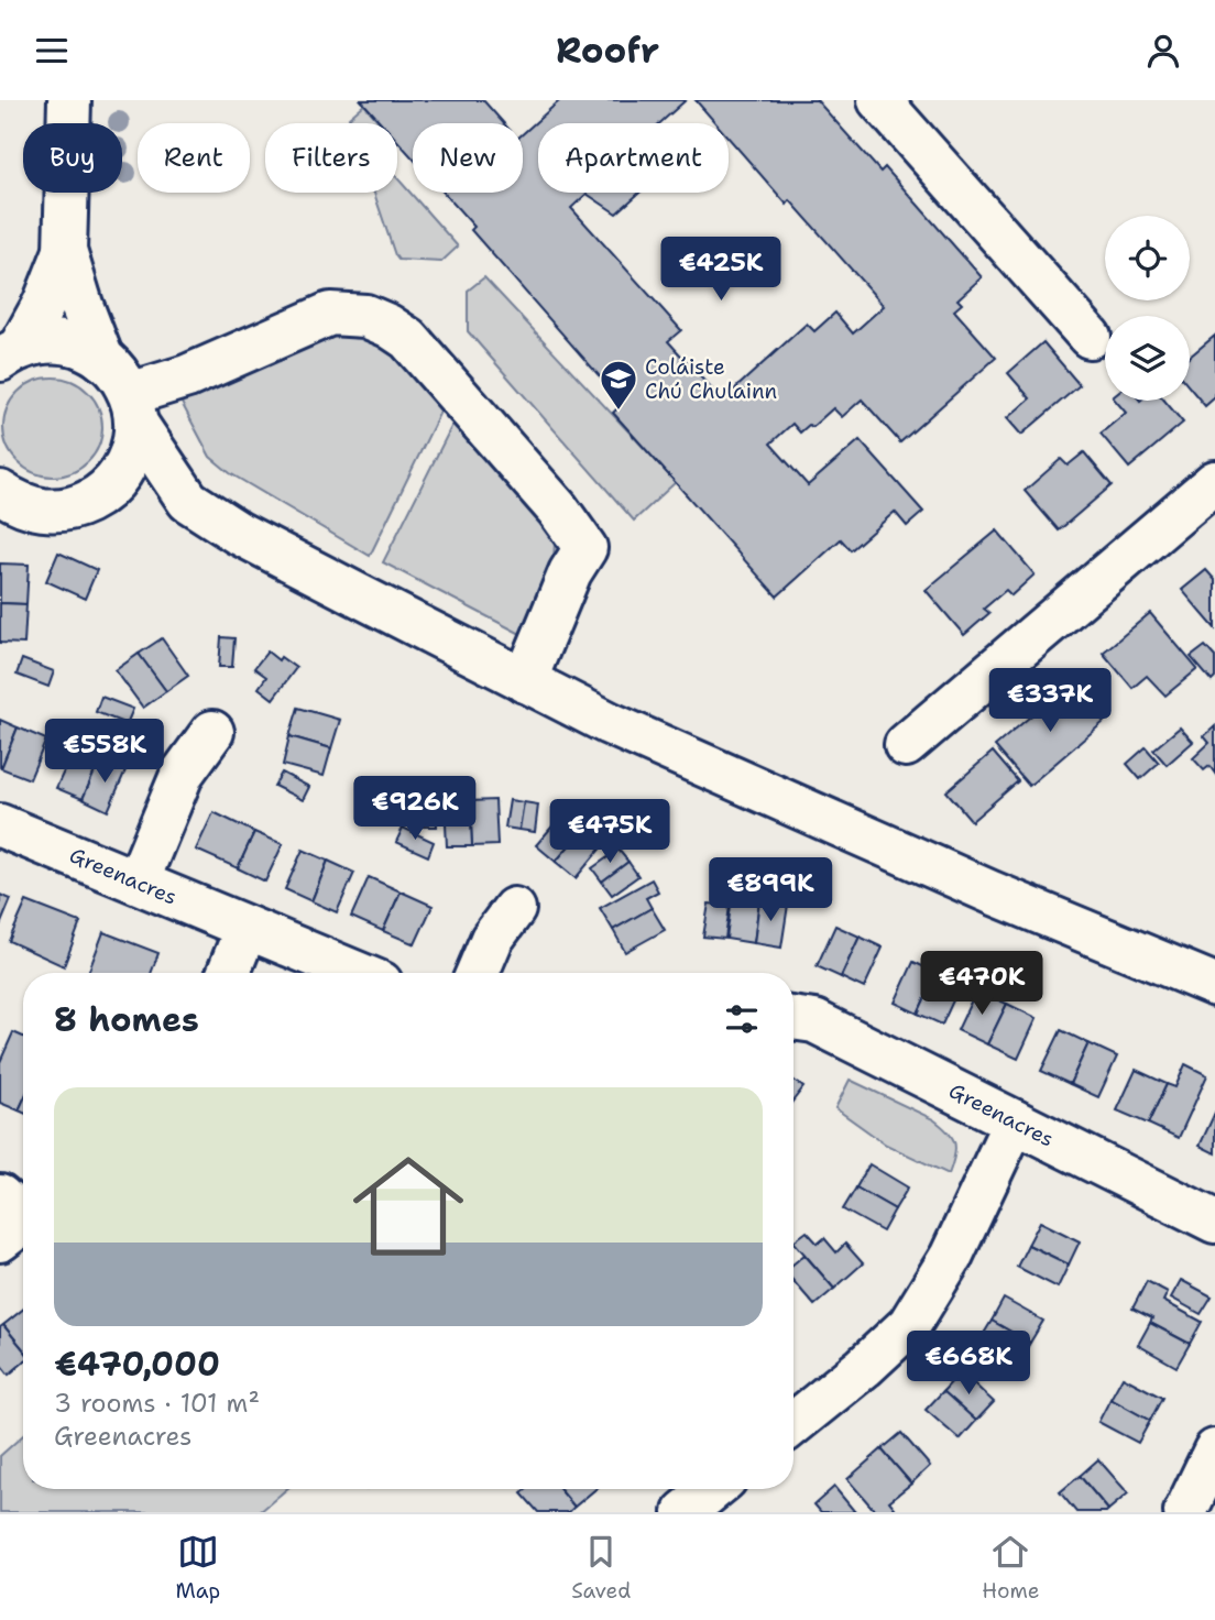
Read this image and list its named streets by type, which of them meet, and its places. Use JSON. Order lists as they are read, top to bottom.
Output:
{
  "streets": {
    "street": ["Greenacres"]
  },
  "places": {
    "school or university": ["Coláiste Chú Chulainn"]
  },
  "page": {
    "header": "Roofr",
    "chip": [
      "Buy",
      "Rent",
      "Filters",
      "New",
      "Apartment"
    ],
    "price": [
      "€425K",
      "€337K",
      "€558K",
      "€926K",
      "€475K",
      "€899K",
      "€470K",
      "€668K"
    ],
    "heading": "8 homes",
    "list": [
      {
        "name": "€470,000",
        "note": "3 rooms · 101 m² · Greenacres"
      }
    ],
    "tabs": ["Map", "Saved", "Home"]
  }
}
